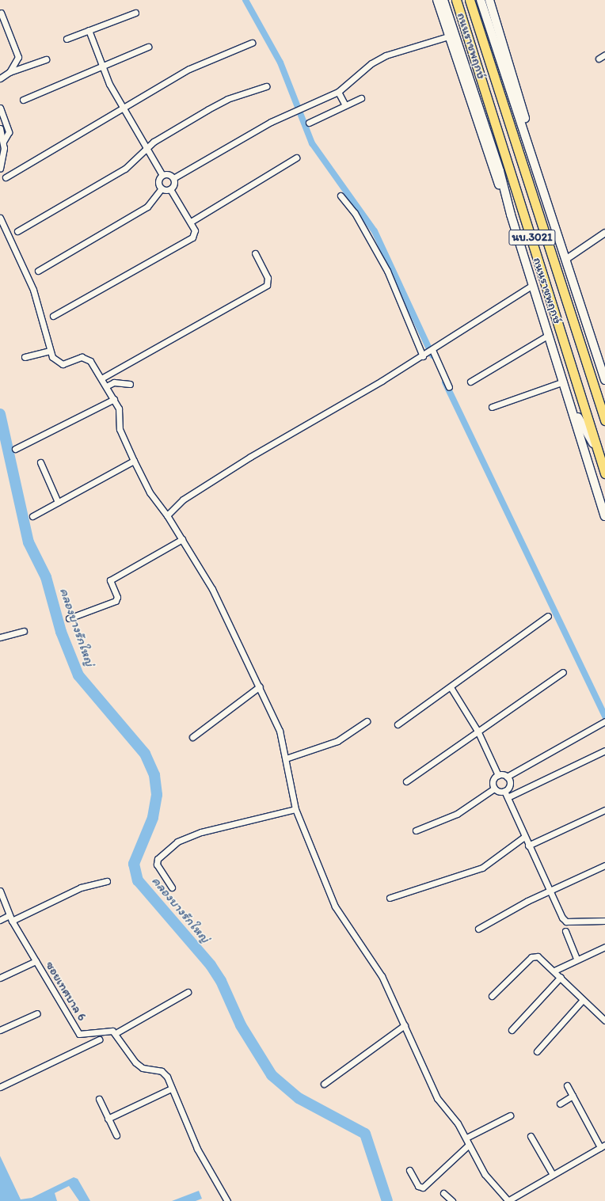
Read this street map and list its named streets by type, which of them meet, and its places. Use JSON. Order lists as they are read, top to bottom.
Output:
{
  "streets": {
    "main road": ["ถนนราชพฤกษ์", "นบ.3021"],
    "street": ["ซอยเทศบาล 6"]
  },
  "water": ["คลองบางรักใหญ่"]
}
